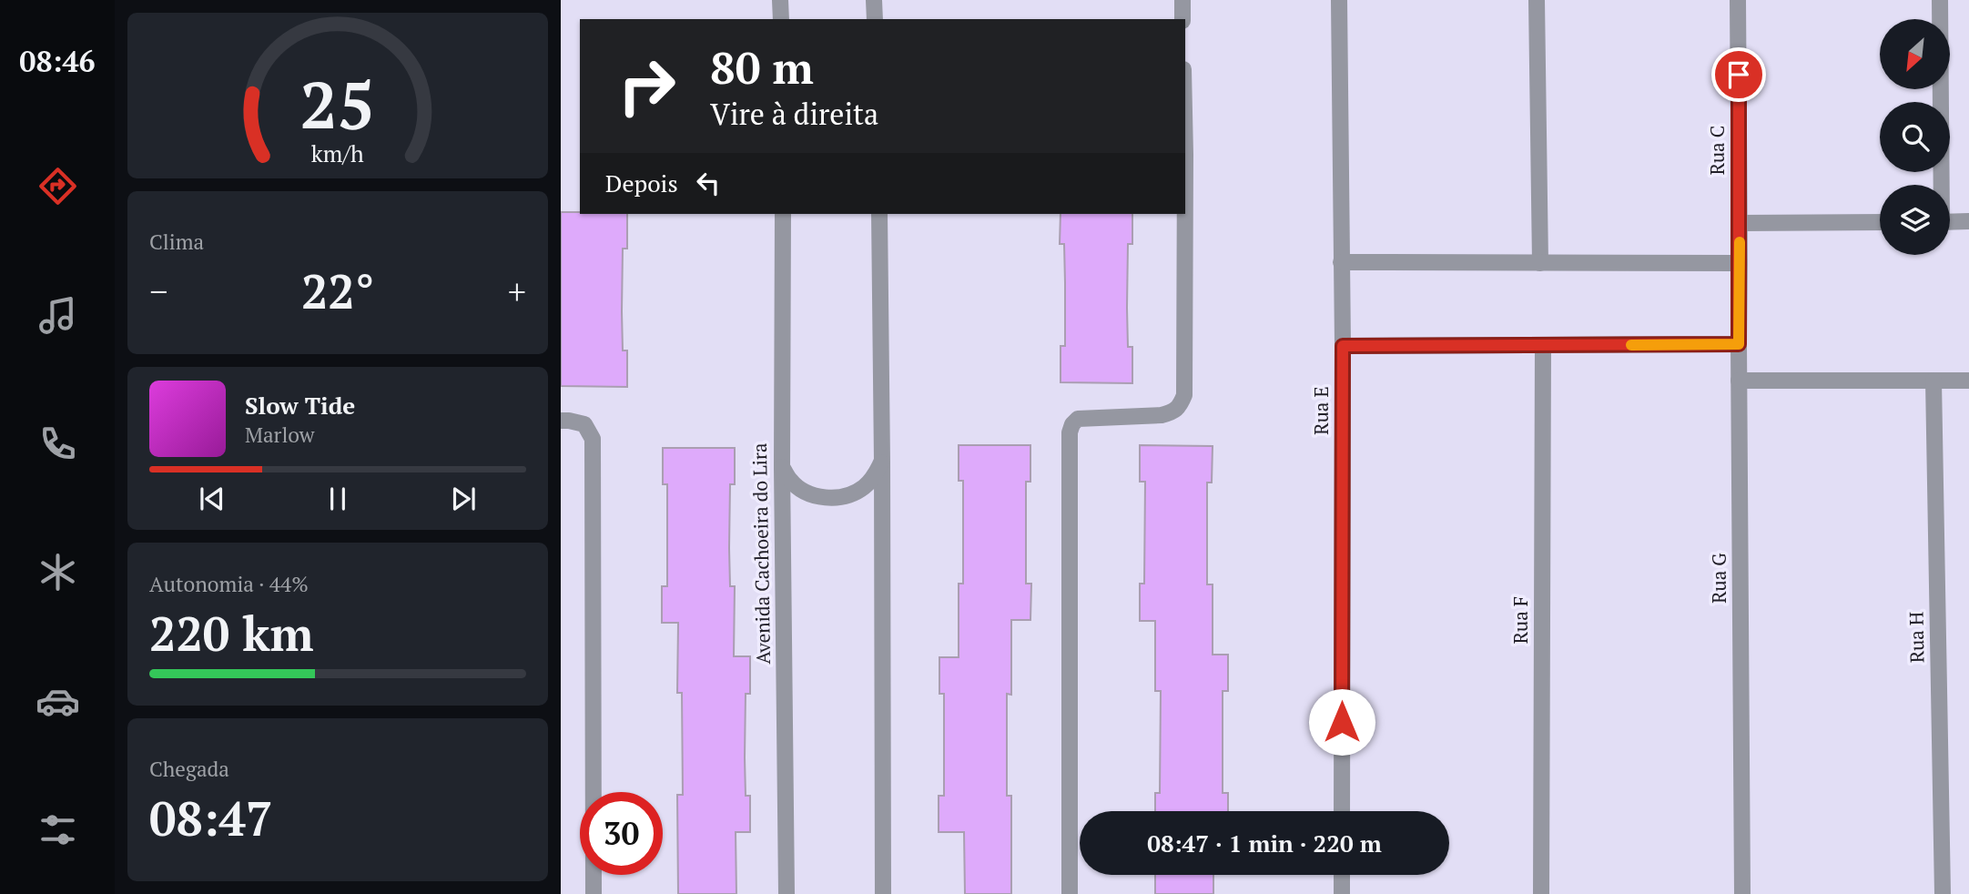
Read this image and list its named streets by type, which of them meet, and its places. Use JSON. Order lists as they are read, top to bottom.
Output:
{
  "streets": {
    "street": [
      "Rua C",
      "Rua E",
      "Avenida Cachoeira do Lira",
      "Rua G",
      "Rua F",
      "Rua H"
    ]
  },
  "crossings": [
    ["Rua C", "Rua G"]
  ],
  "north": "bottom left",
  "page": {
    "tabs": "08:46",
    "turn": ["80 m", "Vire à direita"],
    "then": "Depois",
    "tile": [
      "Clima",
      ["Autonomia · 44%", "220 km"],
      ["Chegada", "08:47"]
    ],
    "heat": ["−", "22°", "+"],
    "song": ["Slow Tide", "Marlow"],
    "limit": "30",
    "trip": "08:47 · 1 min · 220 m",
    "gauge": ["25", "km/h"]
  }
}
